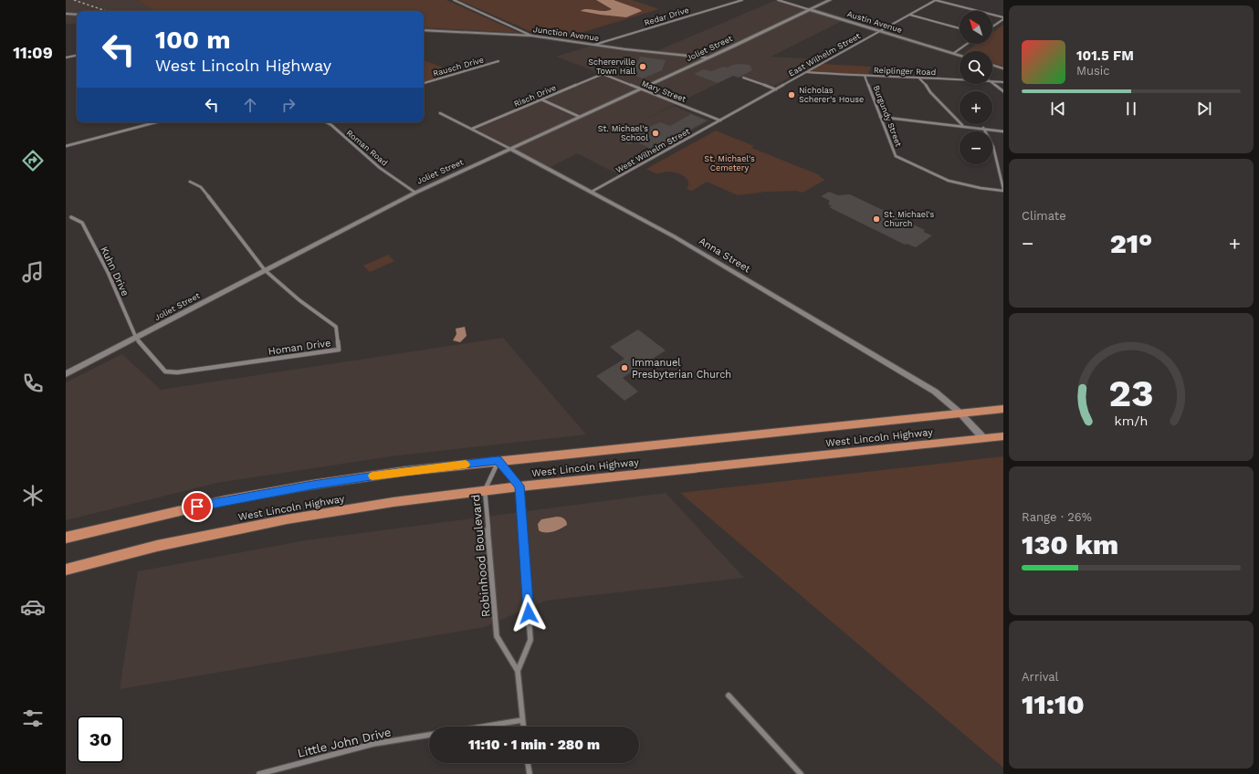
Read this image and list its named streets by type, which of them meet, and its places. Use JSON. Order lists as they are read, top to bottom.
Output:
{
  "streets": {
    "main road": ["West Lincoln Highway"],
    "street": [
      "Redar Drive",
      "Austin Avenue",
      "Junction Avenue",
      "Joliet Street",
      "East Wilhelm Street",
      "Rausch Drive",
      "Reiplinger Road",
      "Mary Street",
      "Risch Drive",
      "Burgundy Street",
      "Roman Road",
      "West Wilhelm Street",
      "Anna Street",
      "Kuhn Drive",
      "Homan Drive",
      "Robinhood Boulevard",
      "Little John Drive"
    ]
  },
  "crossings": [
    ["Redar Drive", "Junction Avenue"],
    ["Austin Avenue", "Joliet Street"],
    ["Austin Avenue", "East Wilhelm Street"],
    ["Junction Avenue", "Joliet Street"],
    ["Joliet Street", "Mary Street"],
    ["Joliet Street", "Roman Road"],
    ["Joliet Street", "Anna Street"],
    ["Joliet Street", "Kuhn Drive"],
    ["Joliet Street", "Homan Drive"],
    ["East Wilhelm Street", "Reiplinger Road"],
    ["East Wilhelm Street", "Mary Street"],
    ["East Wilhelm Street", "West Wilhelm Street"],
    ["Reiplinger Road", "Burgundy Street"],
    ["Mary Street", "Risch Drive"],
    ["Mary Street", "West Wilhelm Street"],
    ["Risch Drive", "Anna Street"],
    ["West Wilhelm Street", "Anna Street"],
    ["Anna Street", "West Lincoln Highway"],
    ["Kuhn Drive", "Homan Drive"],
    ["West Lincoln Highway", "Robinhood Boulevard"]
  ],
  "parks": ["St. Michael's Cemetery"],
  "places": [
    "Schererville Town Hall",
    "Nicholas Scherer's House",
    "St. Michael's School",
    "St. Michael's Church",
    "Immanuel Presbyterian Church"
  ],
  "north": "top left",
  "page": {
    "tabs": "11:09",
    "map_buttons": ["+", "−"],
    "turn": ["100 m", "West Lincoln Highway"],
    "song": ["101.5 FM", "Music"],
    "tile": [
      "Climate",
      ["Range · 26%", "130 km"],
      ["Arrival", "11:10"]
    ],
    "heat": ["−", "21°", "+"],
    "limit": "30",
    "trip": "11:10 · 1 min · 280 m",
    "gauge": ["23", "km/h"]
  }
}
